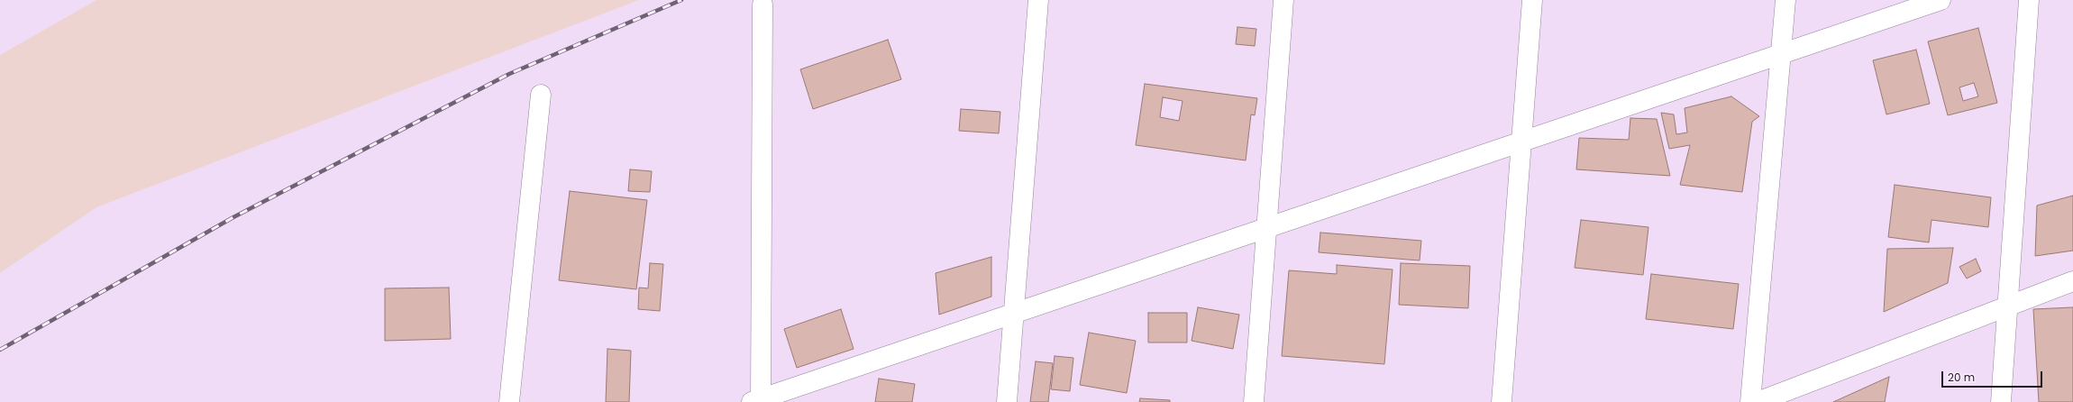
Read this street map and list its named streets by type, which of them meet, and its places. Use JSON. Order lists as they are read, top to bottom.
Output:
{
  "scale_bar": "20 m"
}
